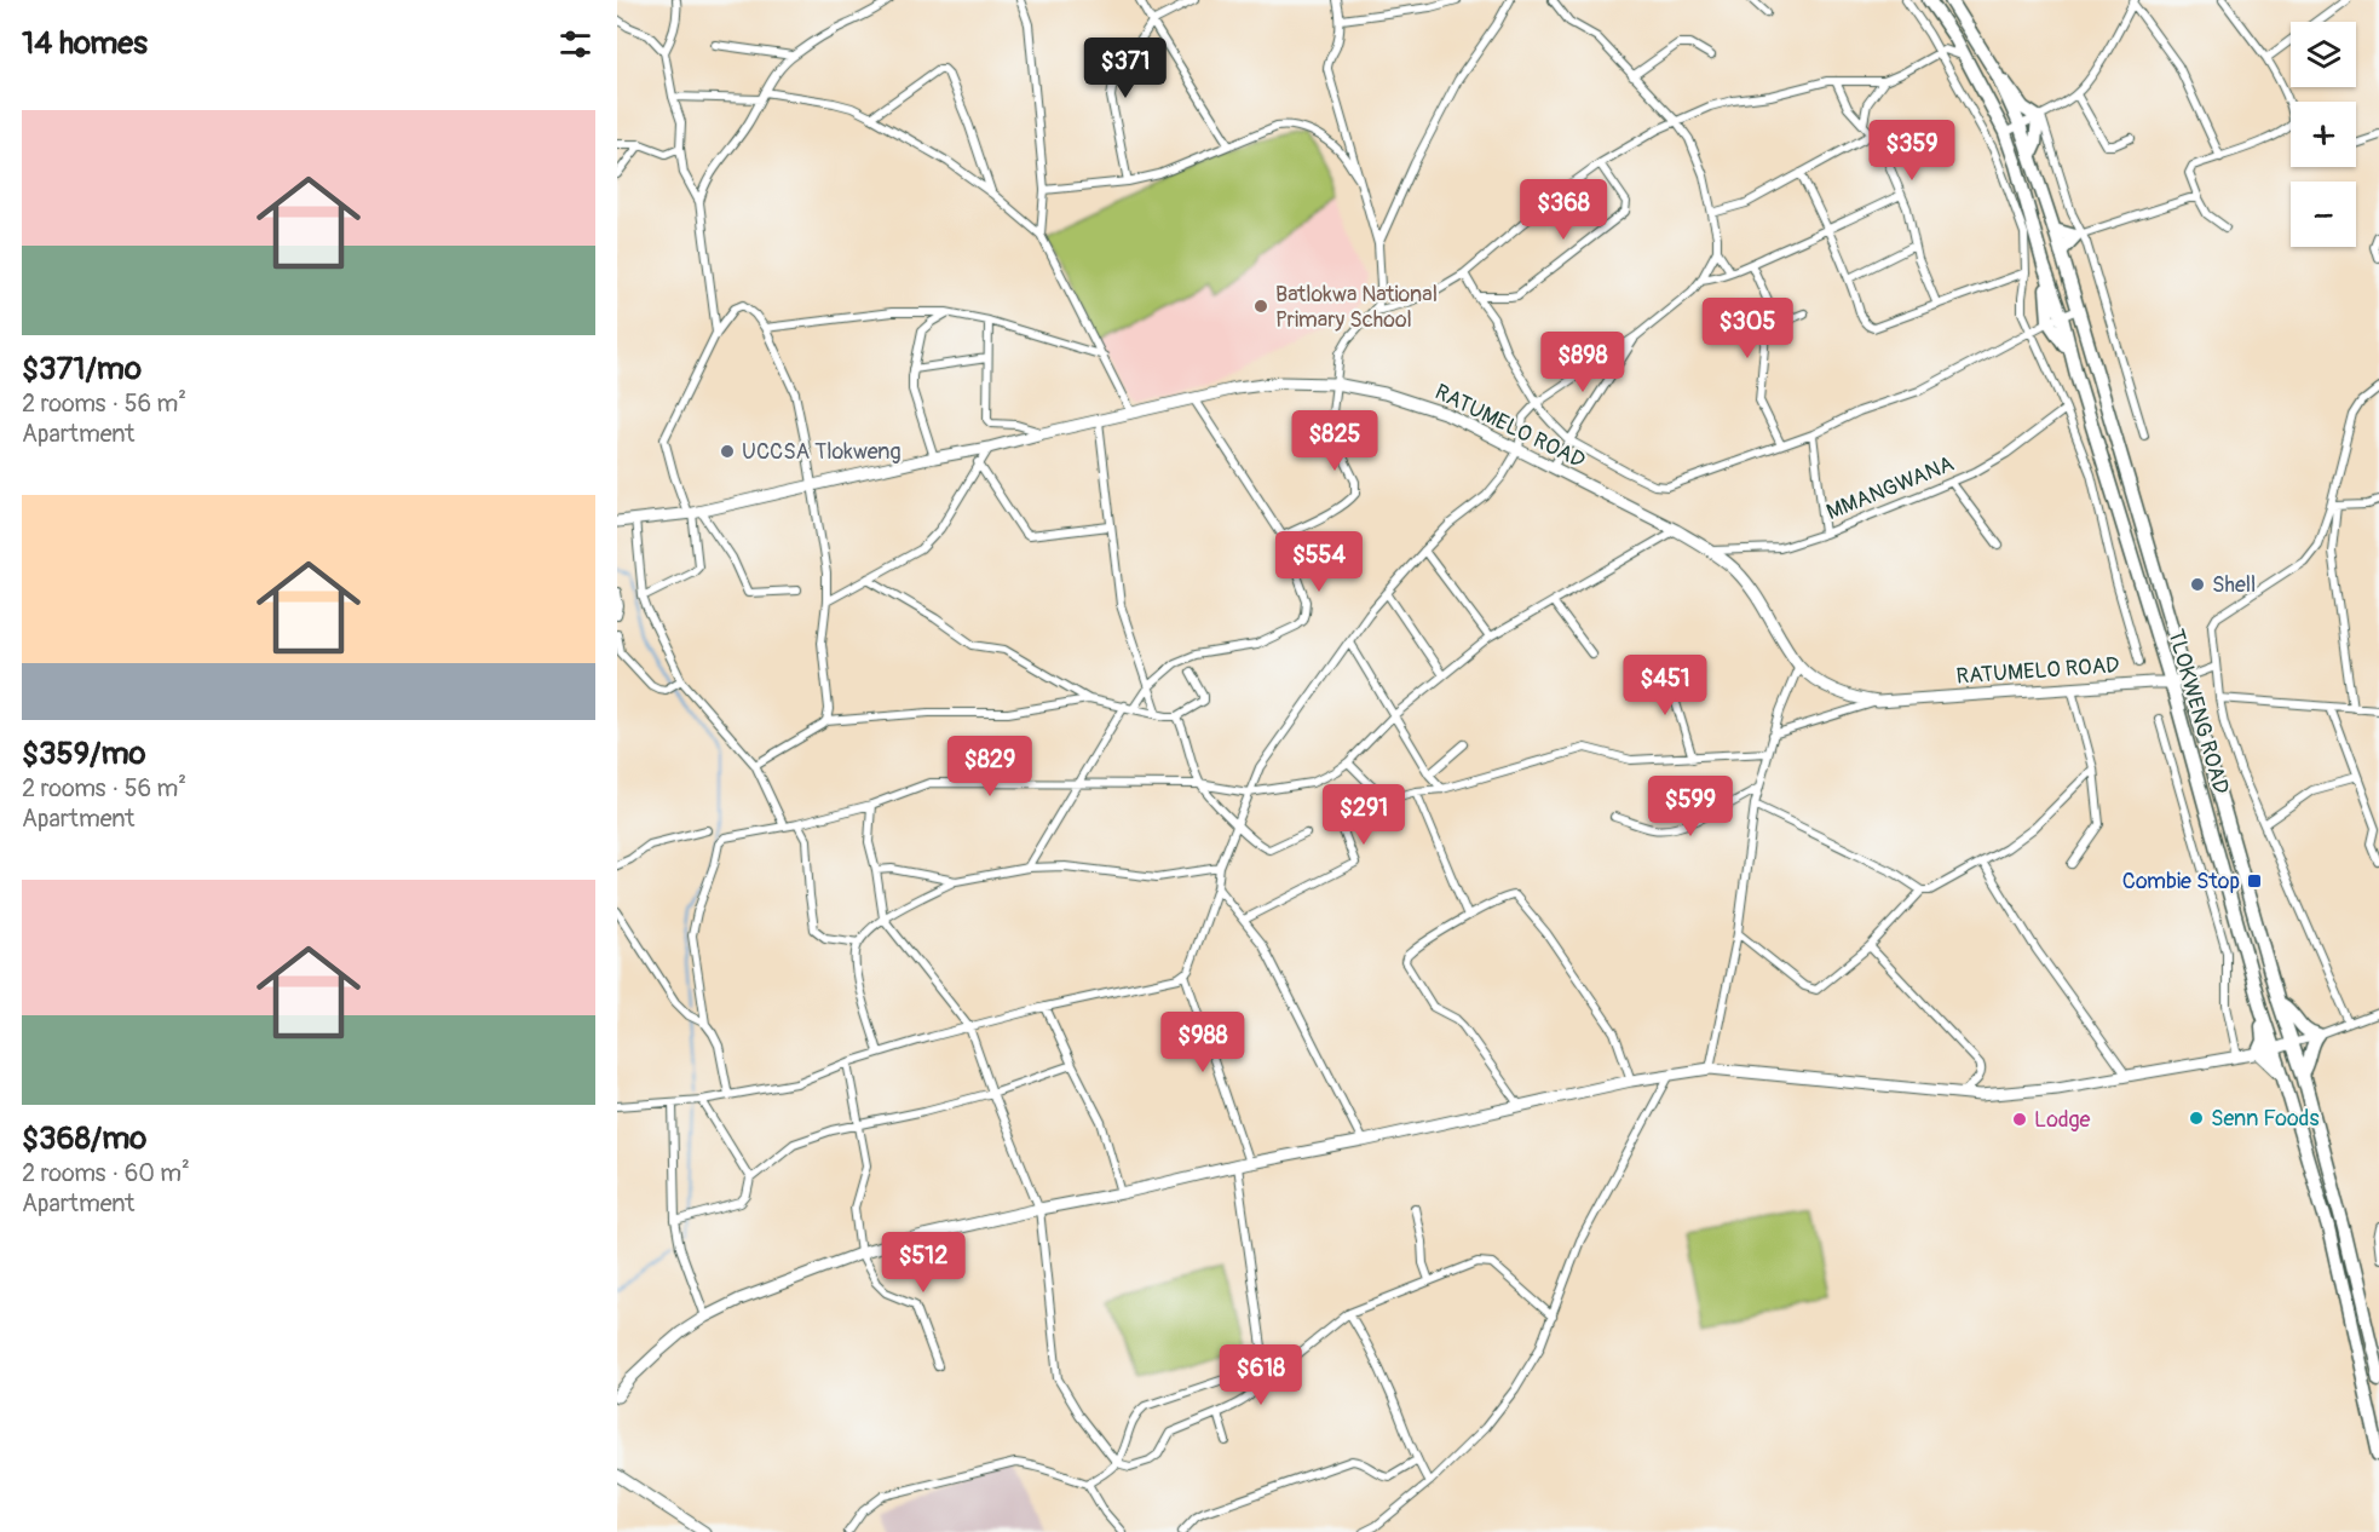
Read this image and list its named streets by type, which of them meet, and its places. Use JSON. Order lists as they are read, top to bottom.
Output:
{
  "streets": {
    "main road": ["TLOKWENG ROAD"],
    "street": ["RATUMELO ROAD", "MMANGWANA"]
  },
  "crossings": [
    ["RATUMELO ROAD", "MMANGWANA"],
    ["RATUMELO ROAD", "TLOKWENG ROAD"]
  ],
  "places": {
    "other": [
      "Batlokwa National Primary School",
      "UCCSA Tlokweng",
      "Shell",
      "Senn Foods",
      "Lodge"
    ],
    "transit": ["Combie Stop"]
  },
  "page": {
    "heading": "14 homes",
    "map_buttons": ["+", "−"],
    "price": [
      "$371",
      "$359",
      "$368",
      "$305",
      "$898",
      "$825",
      "$554",
      "$451",
      "$829",
      "$599",
      "$291",
      "$988",
      "$512",
      "$618"
    ],
    "list": [
      {
        "name": "$371/mo",
        "note": "2 rooms · 56 m² · Apartment"
      },
      {
        "name": "$359/mo",
        "note": "2 rooms · 56 m² · Apartment"
      },
      {
        "name": "$368/mo",
        "note": "2 rooms · 60 m² · Apartment"
      }
    ]
  }
}
